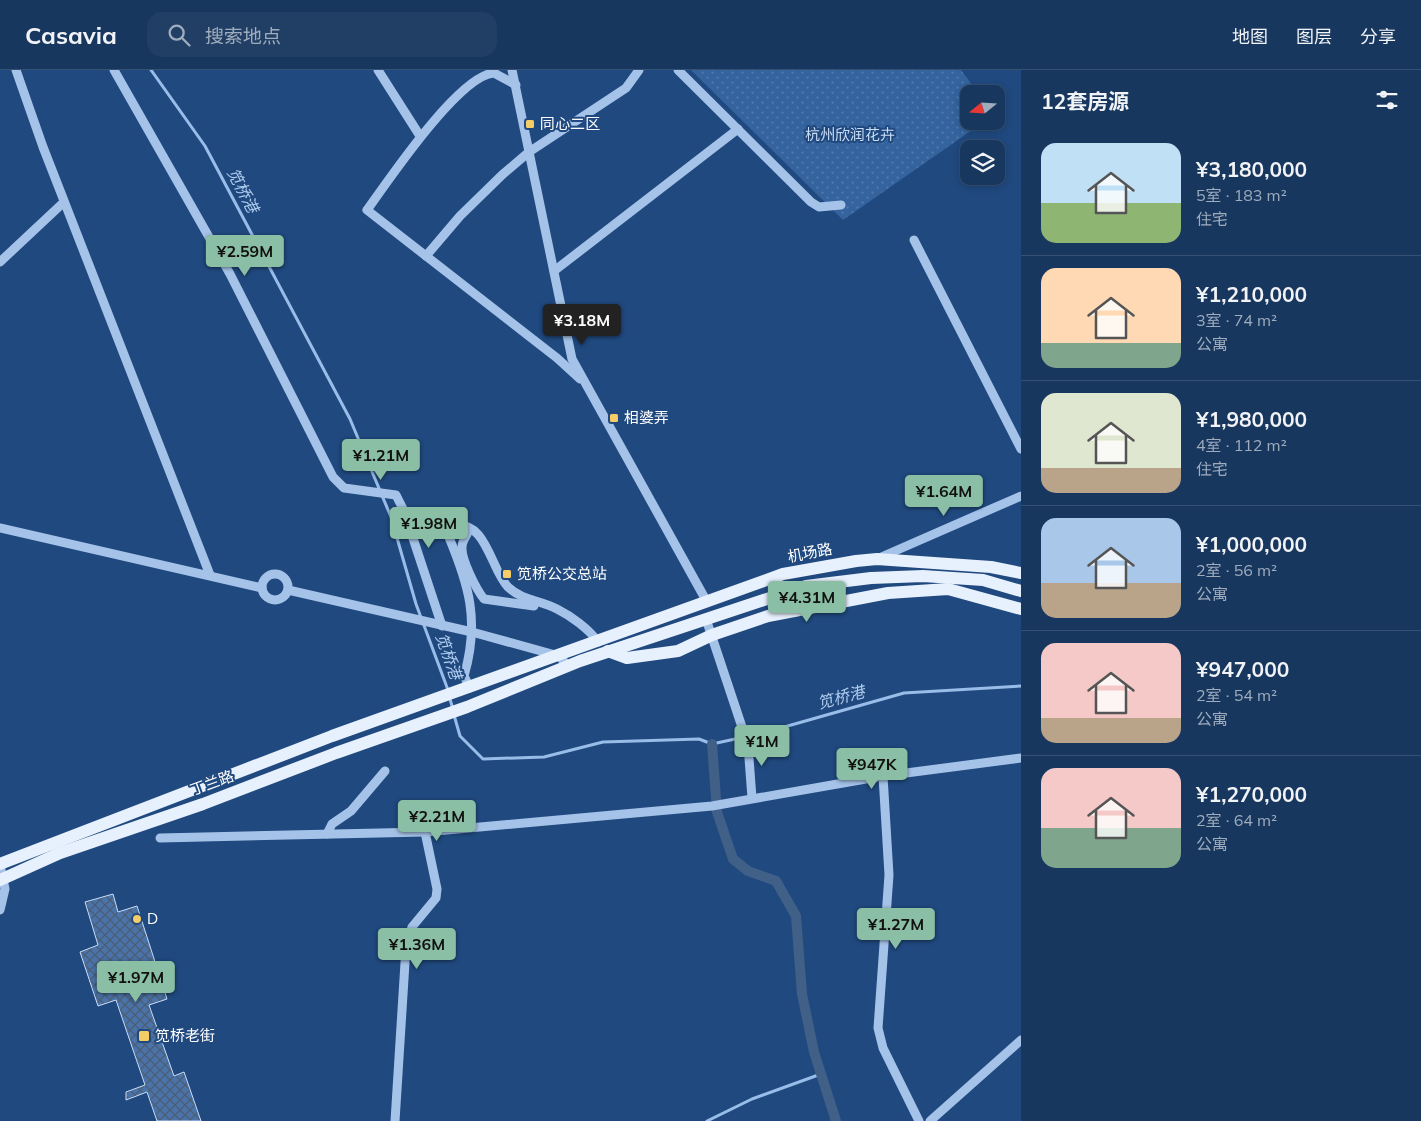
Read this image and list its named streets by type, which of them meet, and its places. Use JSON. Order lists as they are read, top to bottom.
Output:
{
  "streets": {
    "main road": ["机场路", "丁兰路"]
  },
  "crossings": [
    ["机场路", "丁兰路"]
  ],
  "water": ["笕桥港"],
  "parks": ["杭州欣润花卉"],
  "places": {
    "transit": [
      "同心二区",
      "相婆弄",
      "笕桥公交总站",
      "笕桥老街"
    ],
    "other": ["D"]
  },
  "north": "left",
  "page": {
    "header": "Casavia",
    "search": "搜索地点",
    "nav": ["地图", "图层", "分享"],
    "heading": "12套房源",
    "list": [
      {
        "name": "¥3,180,000",
        "note": "5室 · 183 m² · 住宅"
      },
      {
        "name": "¥1,210,000",
        "note": "3室 · 74 m² · 公寓"
      },
      {
        "name": "¥1,980,000",
        "note": "4室 · 112 m² · 住宅"
      },
      {
        "name": "¥1,000,000",
        "note": "2室 · 56 m² · 公寓"
      },
      {
        "name": "¥947,000",
        "note": "2室 · 54 m² · 公寓"
      },
      {
        "name": "¥1,270,000",
        "note": "2室 · 64 m² · 公寓"
      }
    ],
    "price": [
      "¥2.59M",
      "¥3.18M",
      "¥1.21M",
      "¥1.64M",
      "¥1.98M",
      "¥4.31M",
      "¥1M",
      "¥947K",
      "¥2.21M",
      "¥1.27M",
      "¥1.36M",
      "¥1.97M"
    ]
  }
}
